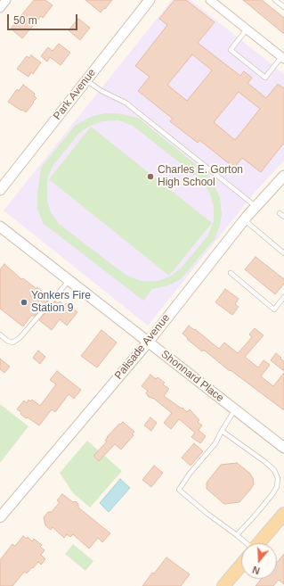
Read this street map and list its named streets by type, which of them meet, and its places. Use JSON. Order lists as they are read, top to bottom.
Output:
{
  "streets": {
    "street": ["Park Avenue", "Palisade Avenue", "Shonnard Place"]
  },
  "crossings": [
    ["Palisade Avenue", "Shonnard Place"]
  ],
  "places": ["Charles E. Gorton High School", "Yonkers Fire Station 9"],
  "scale_bar": "50 m",
  "north": "bottom"
}
